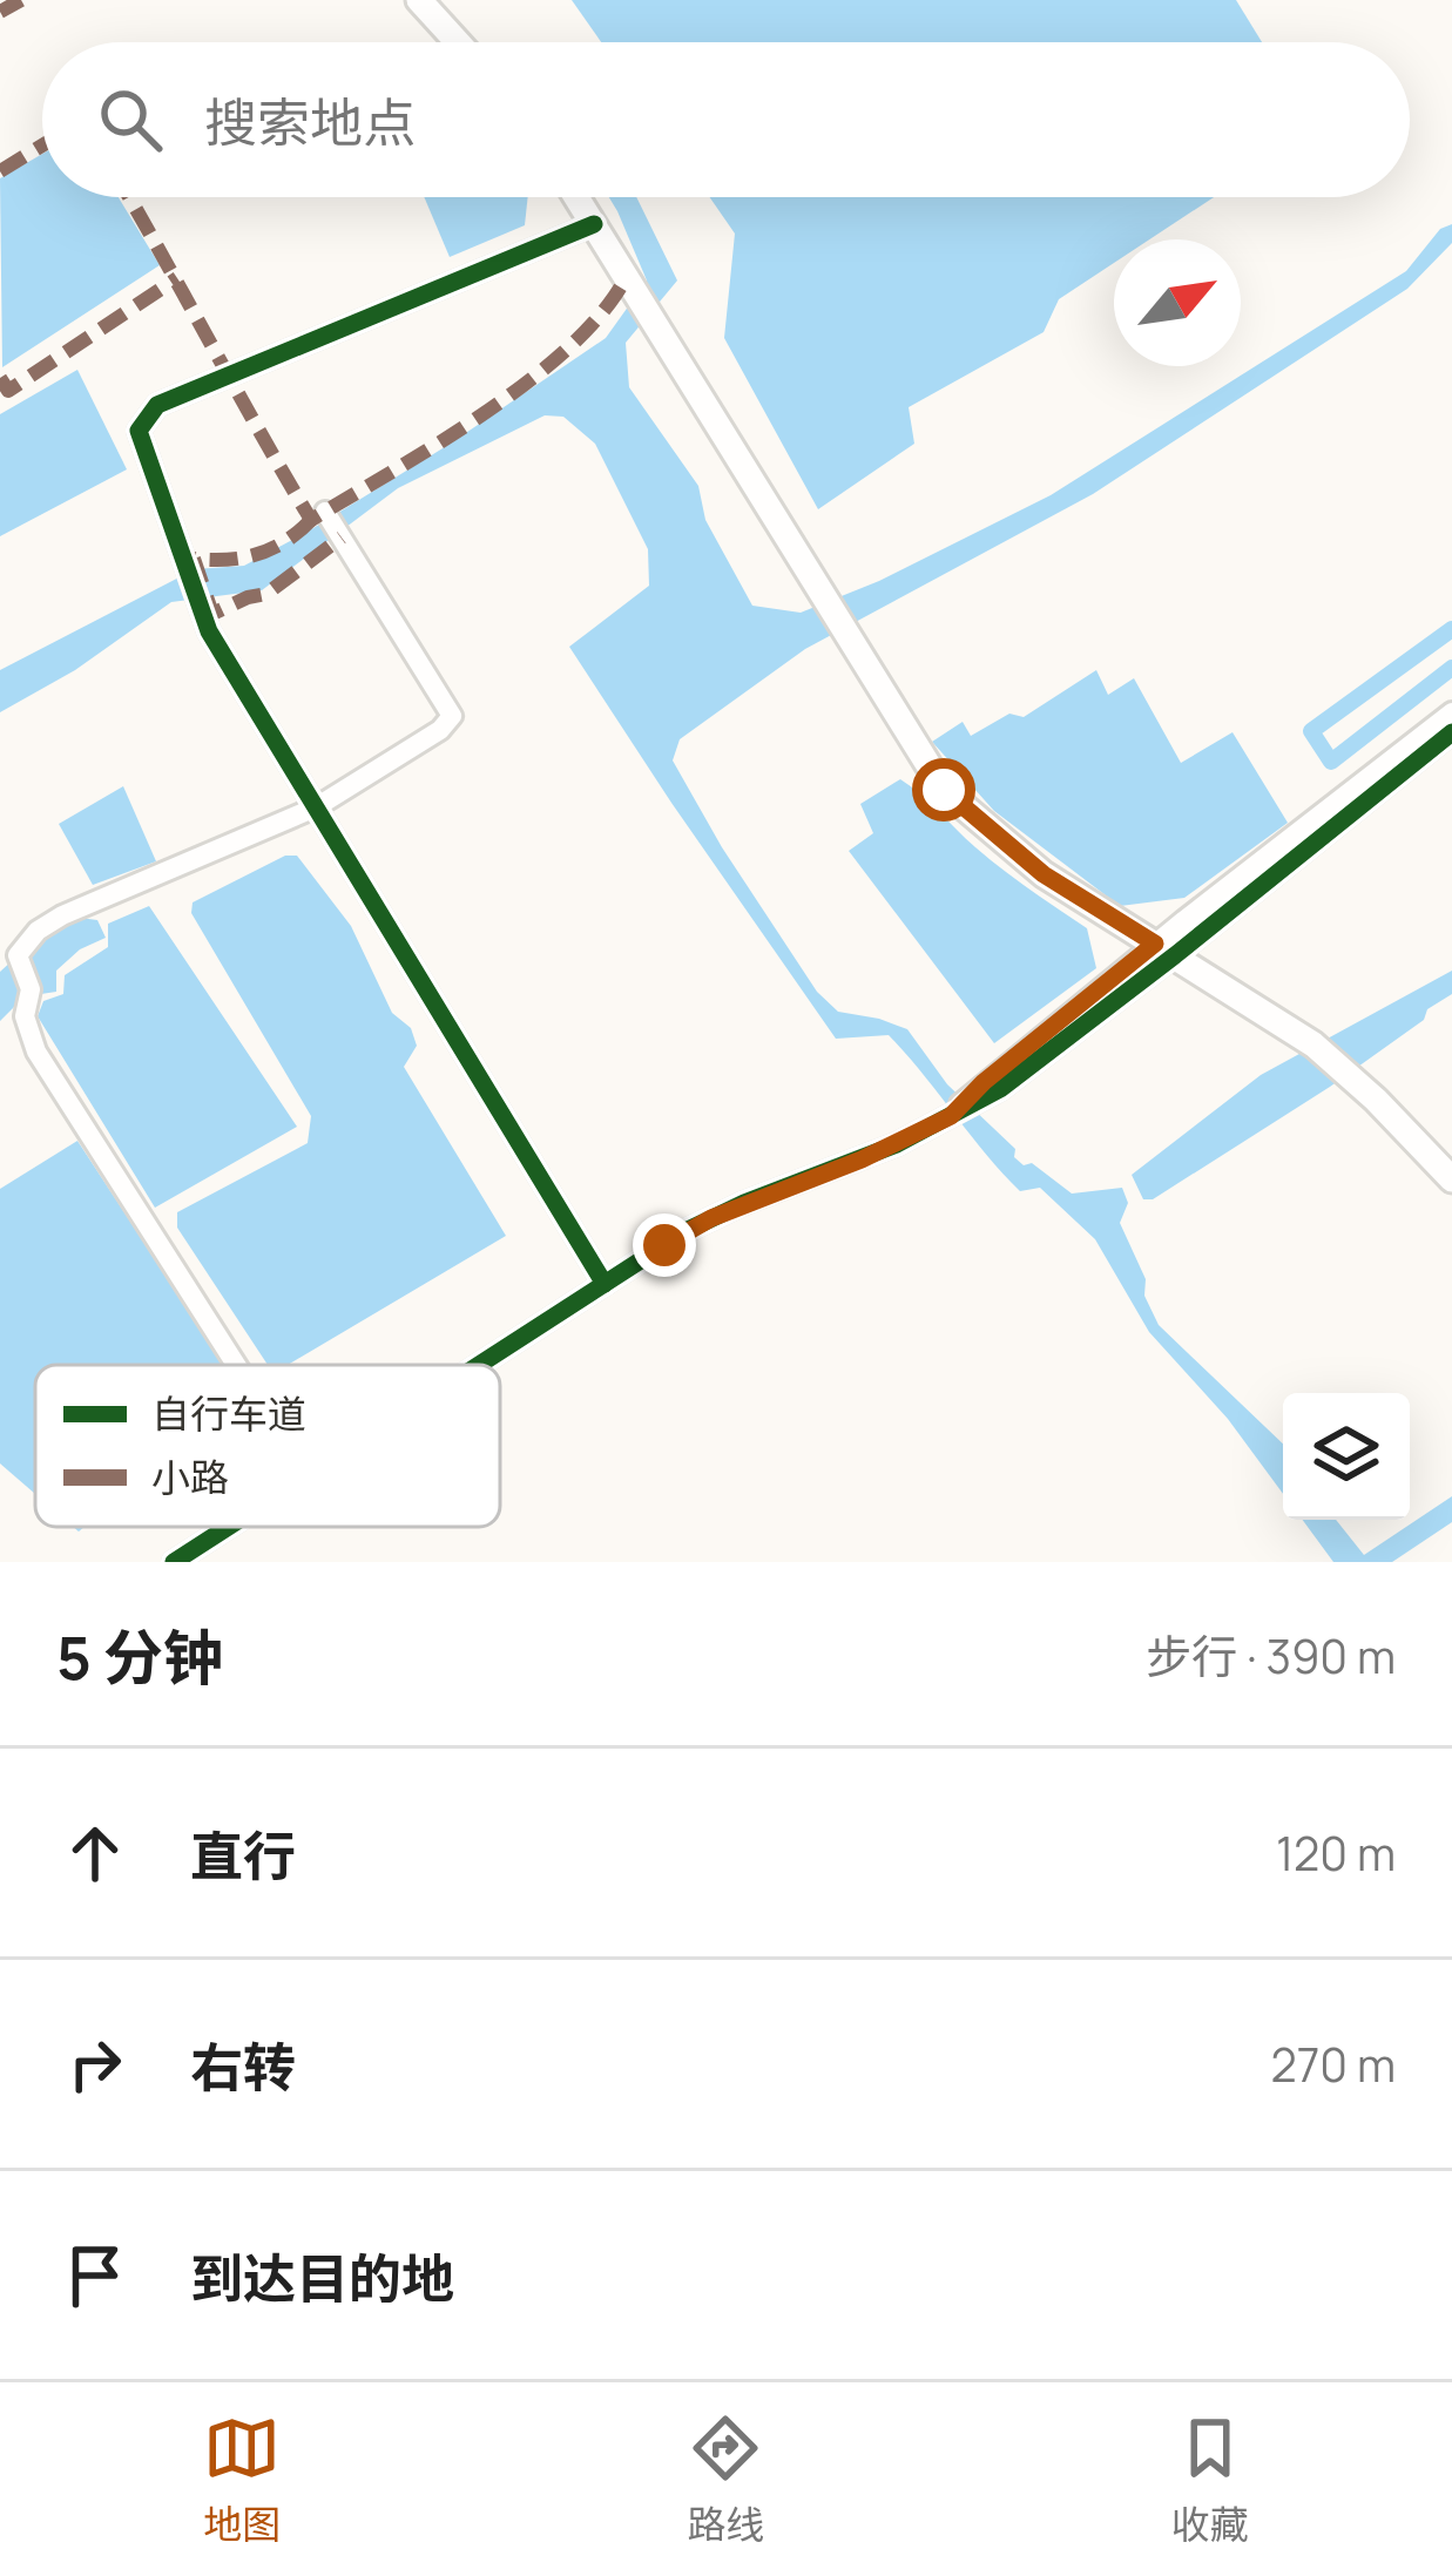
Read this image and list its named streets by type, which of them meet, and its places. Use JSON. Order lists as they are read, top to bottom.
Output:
{
  "legend": ["自行车道", "小路"],
  "north": "top right",
  "page": {
    "search": "搜索地点",
    "heading": ["5 分钟", "步行 · 390 m"],
    "list": [
      ["直行", "120 m"],
      ["右转", "270 m"],
      "到达目的地"
    ],
    "nav": ["地图", "路线", "收藏"]
  }
}
